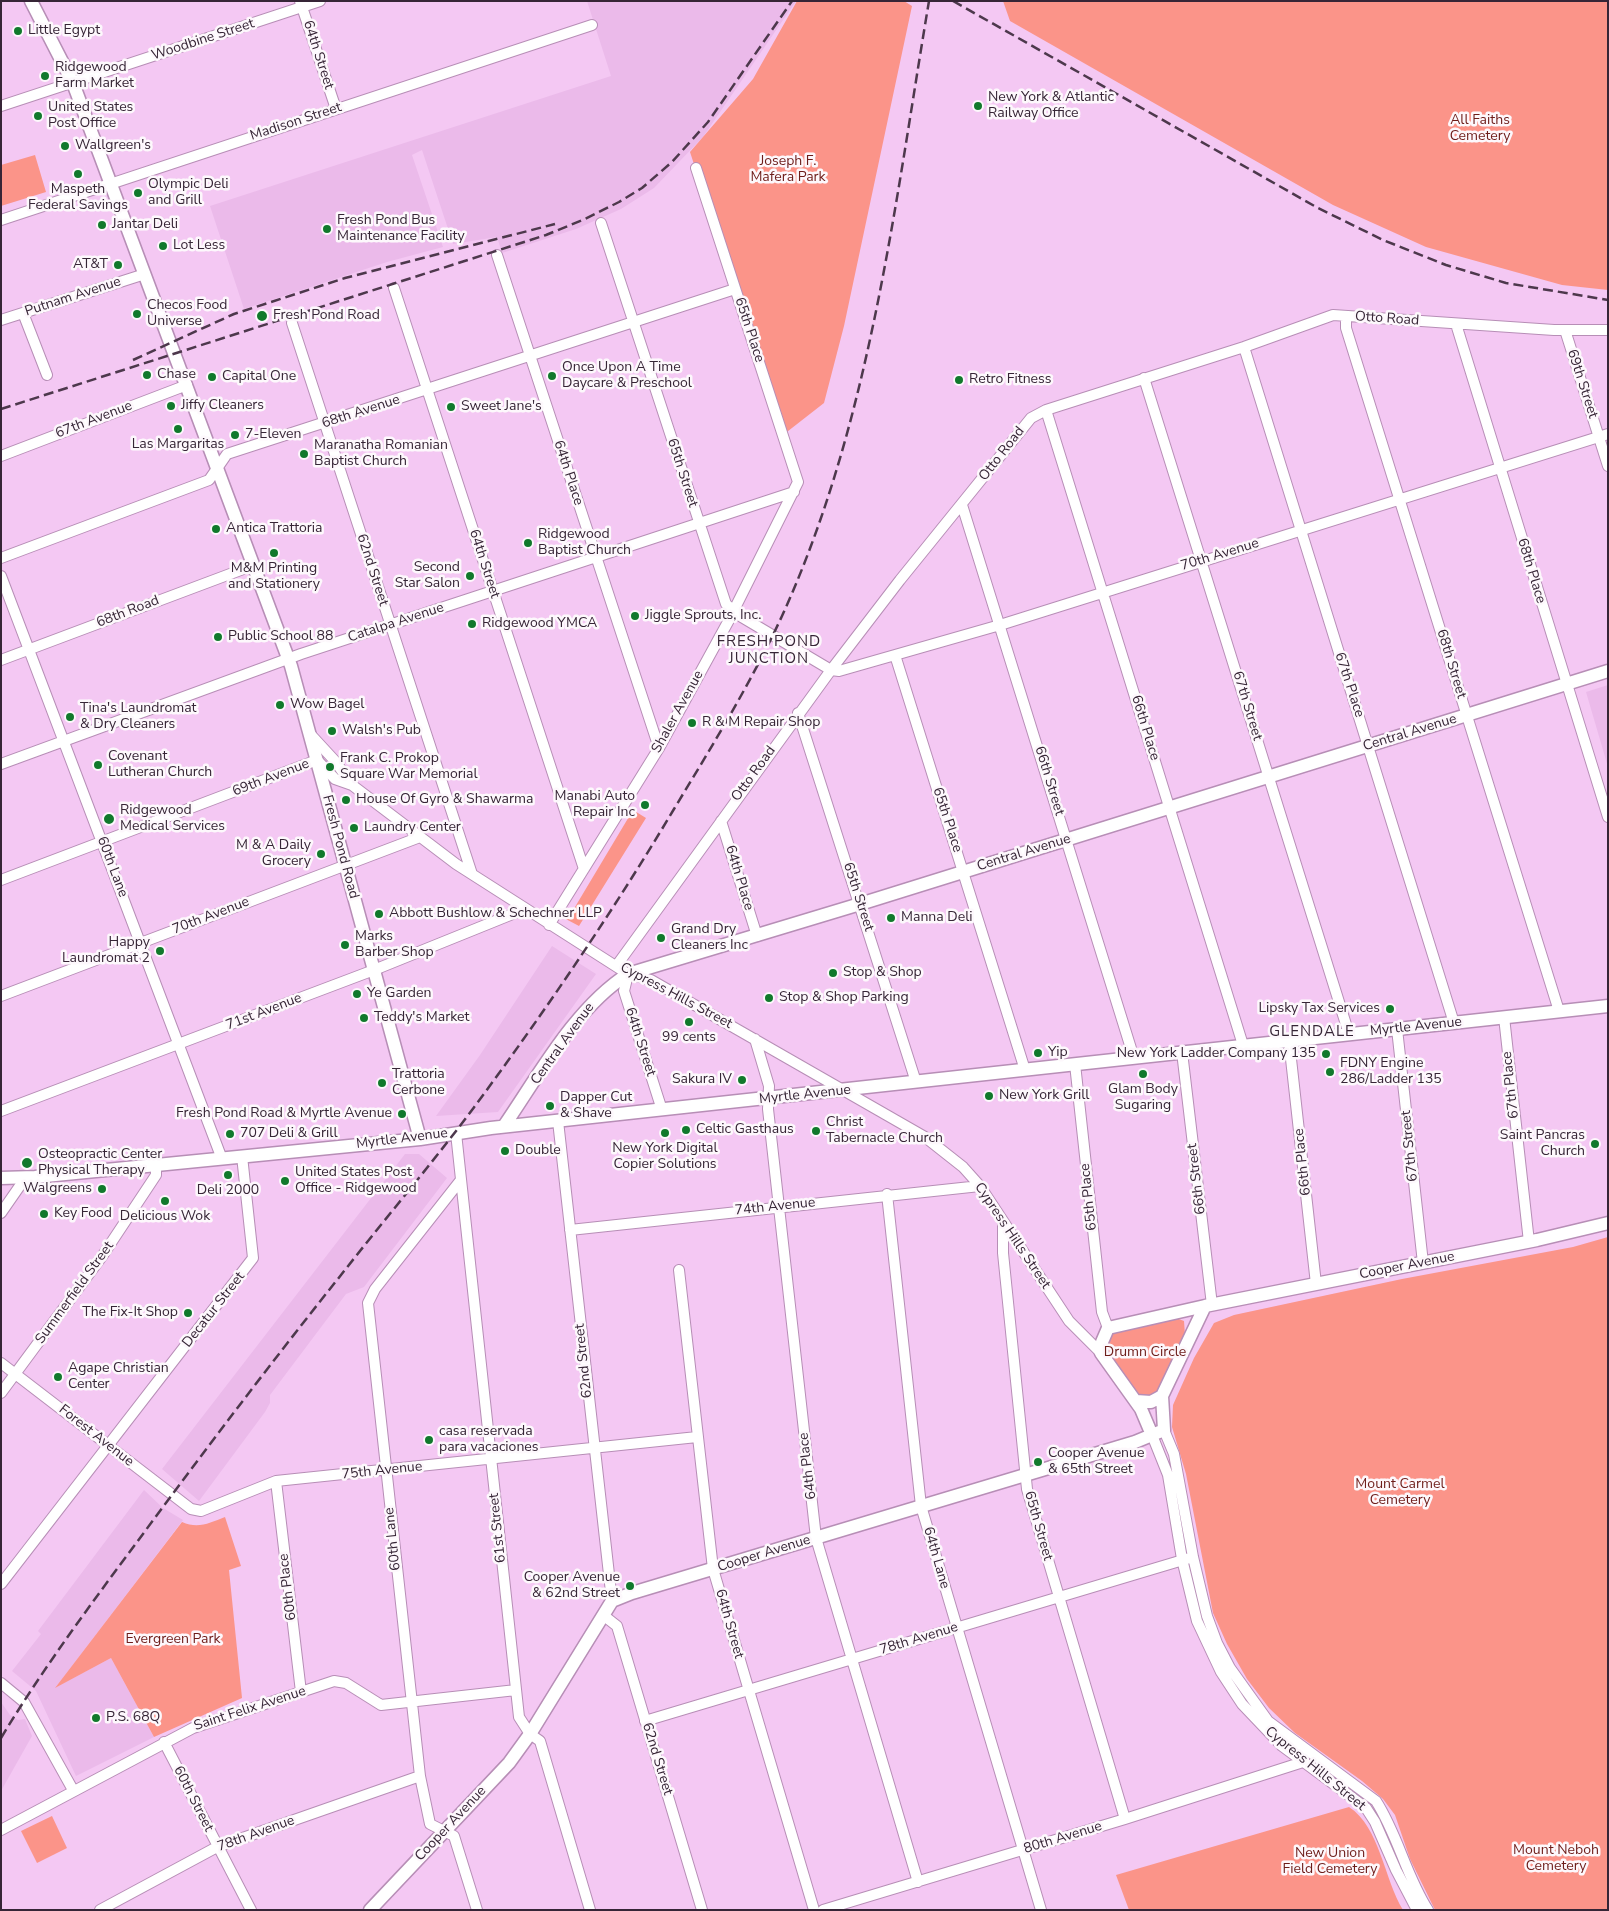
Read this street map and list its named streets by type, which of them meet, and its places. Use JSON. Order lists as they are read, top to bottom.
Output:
{
  "streets": {
    "main road": [
      "Central Avenue",
      "Fresh Pond Road",
      "Cypress Hills Street",
      "Myrtle Avenue",
      "Cooper Avenue"
    ],
    "street": [
      "Woodbine Street",
      "64th Street",
      "Madison Street",
      "Putnam Avenue",
      "Otto Road",
      "65th Place",
      "69th Street",
      "68th Avenue",
      "67th Avenue",
      "64th Place",
      "65th Street",
      "70th Avenue",
      "62nd Street",
      "68th Place",
      "68th Road",
      "Catalpa Avenue",
      "68th Street",
      "67th Place",
      "67th Street",
      "Shaler Avenue",
      "66th Place",
      "69th Avenue",
      "66th Street",
      "60th Lane",
      "71st Avenue",
      "74th Avenue",
      "Summerfield Street",
      "Decatur Street",
      "Forest Avenue",
      "75th Avenue",
      "61st Street",
      "64th Lane",
      "60th Place",
      "78th Avenue",
      "Saint Felix Avenue",
      "60th Street",
      "80th Avenue"
    ]
  },
  "crossings": [
    ["Woodbine Street", "64th Street"],
    ["Woodbine Street", "Fresh Pond Road"],
    ["64th Street", "Madison Street"],
    ["64th Street", "68th Avenue"],
    ["64th Street", "Catalpa Avenue"],
    ["64th Street", "Shaler Avenue"],
    ["64th Street", "Central Avenue"],
    ["64th Street", "Cypress Hills Street"],
    ["64th Street", "Myrtle Avenue"],
    ["64th Street", "Cooper Avenue"],
    ["64th Street", "75th Avenue"],
    ["64th Street", "78th Avenue"],
    ["Madison Street", "Fresh Pond Road"],
    ["Putnam Avenue", "Fresh Pond Road"],
    ["Otto Road", "69th Street"],
    ["Otto Road", "64th Place"],
    ["Otto Road", "65th Street"],
    ["Otto Road", "70th Avenue"],
    ["Otto Road", "68th Place"],
    ["Otto Road", "68th Street"],
    ["Otto Road", "67th Place"],
    ["Otto Road", "67th Street"],
    ["Otto Road", "66th Place"],
    ["Otto Road", "66th Street"],
    ["Otto Road", "Cypress Hills Street"],
    ["65th Place", "68th Avenue"],
    ["65th Place", "70th Avenue"],
    ["65th Place", "Catalpa Avenue"],
    ["65th Place", "Shaler Avenue"],
    ["65th Place", "Central Avenue"],
    ["65th Place", "Myrtle Avenue"],
    ["65th Place", "Cooper Avenue"],
    ["69th Street", "70th Avenue"],
    ["68th Avenue", "64th Place"],
    ["68th Avenue", "65th Street"],
    ["68th Avenue", "62nd Street"],
    ["68th Avenue", "Fresh Pond Road"],
    ["67th Avenue", "Fresh Pond Road"],
    ["64th Place", "Catalpa Avenue"],
    ["64th Place", "Shaler Avenue"],
    ["64th Place", "Central Avenue"],
    ["64th Place", "Cypress Hills Street"],
    ["64th Place", "Myrtle Avenue"],
    ["64th Place", "74th Avenue"],
    ["64th Place", "Cooper Avenue"],
    ["64th Place", "78th Avenue"],
    ["64th Place", "80th Avenue"],
    ["65th Street", "70th Avenue"],
    ["65th Street", "Catalpa Avenue"],
    ["65th Street", "Shaler Avenue"],
    ["65th Street", "Central Avenue"],
    ["65th Street", "Cypress Hills Street"],
    ["65th Street", "Myrtle Avenue"],
    ["65th Street", "Cooper Avenue"],
    ["65th Street", "78th Avenue"],
    ["65th Street", "80th Avenue"],
    ["70th Avenue", "68th Place"],
    ["70th Avenue", "68th Street"],
    ["70th Avenue", "67th Place"],
    ["70th Avenue", "67th Street"],
    ["70th Avenue", "66th Place"],
    ["70th Avenue", "66th Street"],
    ["70th Avenue", "Fresh Pond Road"],
    ["70th Avenue", "60th Lane"],
    ["70th Avenue", "Cypress Hills Street"],
    ["62nd Street", "Catalpa Avenue"],
    ["62nd Street", "Cypress Hills Street"],
    ["62nd Street", "Myrtle Avenue"],
    ["62nd Street", "74th Avenue"],
    ["62nd Street", "Cooper Avenue"],
    ["62nd Street", "75th Avenue"],
    ["62nd Street", "78th Avenue"],
    ["68th Place", "Central Avenue"],
    ["68th Road", "Fresh Pond Road"],
    ["68th Road", "60th Lane"],
    ["Catalpa Avenue", "Shaler Avenue"],
    ["Catalpa Avenue", "Fresh Pond Road"],
    ["Catalpa Avenue", "60th Lane"],
    ["68th Street", "Central Avenue"],
    ["68th Street", "Myrtle Avenue"],
    ["67th Place", "Central Avenue"],
    ["67th Place", "Myrtle Avenue"],
    ["67th Place", "Cooper Avenue"],
    ["67th Street", "Central Avenue"],
    ["67th Street", "Myrtle Avenue"],
    ["67th Street", "Cooper Avenue"],
    ["Shaler Avenue", "Cypress Hills Street"],
    ["66th Place", "Central Avenue"],
    ["66th Place", "Myrtle Avenue"],
    ["66th Place", "Cooper Avenue"],
    ["Central Avenue", "66th Street"],
    ["Central Avenue", "Cypress Hills Street"],
    ["Central Avenue", "Myrtle Avenue"],
    ["69th Avenue", "Fresh Pond Road"],
    ["69th Avenue", "60th Lane"],
    ["69th Avenue", "Cypress Hills Street"],
    ["66th Street", "Myrtle Avenue"],
    ["66th Street", "Cooper Avenue"],
    ["Fresh Pond Road", "Cypress Hills Street"],
    ["Fresh Pond Road", "71st Avenue"],
    ["Fresh Pond Road", "Myrtle Avenue"],
    ["60th Lane", "71st Avenue"],
    ["60th Lane", "Myrtle Avenue"],
    ["60th Lane", "Cooper Avenue"],
    ["60th Lane", "75th Avenue"],
    ["60th Lane", "61st Street"],
    ["60th Lane", "78th Avenue"],
    ["60th Lane", "Saint Felix Avenue"],
    ["Cypress Hills Street", "71st Avenue"],
    ["Cypress Hills Street", "Myrtle Avenue"],
    ["Cypress Hills Street", "74th Avenue"],
    ["Cypress Hills Street", "Cooper Avenue"],
    ["Cypress Hills Street", "78th Avenue"],
    ["Cypress Hills Street", "80th Avenue"],
    ["Myrtle Avenue", "Summerfield Street"],
    ["Myrtle Avenue", "Decatur Street"],
    ["Myrtle Avenue", "61st Street"],
    ["74th Avenue", "64th Lane"],
    ["Cooper Avenue", "61st Street"],
    ["Cooper Avenue", "64th Lane"],
    ["Summerfield Street", "Forest Avenue"],
    ["Decatur Street", "Forest Avenue"],
    ["Forest Avenue", "75th Avenue"],
    ["75th Avenue", "61st Street"],
    ["75th Avenue", "60th Place"],
    ["61st Street", "Saint Felix Avenue"],
    ["64th Lane", "78th Avenue"],
    ["64th Lane", "80th Avenue"],
    ["60th Place", "Saint Felix Avenue"],
    ["78th Avenue", "60th Street"],
    ["Saint Felix Avenue", "60th Street"]
  ],
  "districts": ["FRESH POND JUNCTION", "GLENDALE"],
  "parks": [
    "All Faiths Cemetery",
    "Joseph F. Mafera Park",
    "Drumn Circle",
    "Mount Carmel Cemetery",
    "Evergreen Park",
    "Mount Neboh Cemetery",
    "New Union Field Cemetery"
  ],
  "places": [
    "Little Egypt",
    "Ridgewood Farm Market",
    "New York & Atlantic Railway Office",
    "United States Post Office",
    "Wallgreen's",
    "Maspeth Federal Savings",
    "Olympic Deli and Grill",
    "Jantar Deli",
    "Fresh Pond Bus Maintenance Facility",
    "Lot Less",
    "AT&T",
    "Checos Food Universe",
    "Fresh Pond Road",
    "Chase",
    "Once Upon A Time Daycare & Preschool",
    "Capital One",
    "Retro Fitness",
    "Jiffy Cleaners",
    "Sweet Jane's",
    "Las Margaritas",
    "7-Eleven",
    "Maranatha Romanian Baptist Church",
    "Antica Trattoria",
    "Ridgewood Baptist Church",
    "M&M Printing and Stationery",
    "Second Star Salon",
    "Jiggle Sprouts, Inc.",
    "Ridgewood YMCA",
    "Public School 88",
    "Wow Bagel",
    "Tina's Laundromat & Dry Cleaners",
    "R & M Repair Shop",
    "Walsh's Pub",
    "Covenant Lutheran Church",
    "Frank C. Prokop Square War Memorial",
    "House Of Gyro & Shawarma",
    "Manabi Auto Repair Inc",
    "Ridgewood Medical Services",
    "Laundry Center",
    "M & A Daily Grocery",
    "Abbott Bushlow & Schechner LLP",
    "Manna Deli",
    "Grand Dry Cleaners Inc",
    "Marks Barber Shop",
    "Happy Laundromat 2",
    "Stop & Shop",
    "Ye Garden",
    "Stop & Shop Parking",
    "Lipsky Tax Services",
    "Teddy's Market",
    "99 cents",
    "Yip",
    "New York Ladder Company 135",
    "FDNY Engine 286/Ladder 135",
    "Glam Body Sugaring",
    "Sakura IV",
    "Trattoria Cerbone",
    "New York Grill",
    "Dapper Cut & Shave",
    "Fresh Pond Road & Myrtle Avenue",
    "Celtic Gasthaus",
    "Christ Tabernacle Church",
    "New York Digital Copier Solutions",
    "707 Deli & Grill",
    "Saint Pancras Church",
    "Double",
    "Osteopractic Center Physical Therapy",
    "Deli 2000",
    "United States Post Office - Ridgewood",
    "Walgreens",
    "Delicious Wok",
    "Key Food",
    "The Fix-It Shop",
    "Agape Christian Center",
    "casa reservada para vacaciones",
    "Cooper Avenue & 65th Street",
    "Cooper Avenue & 62nd Street",
    "P.S. 68Q"
  ]
}
